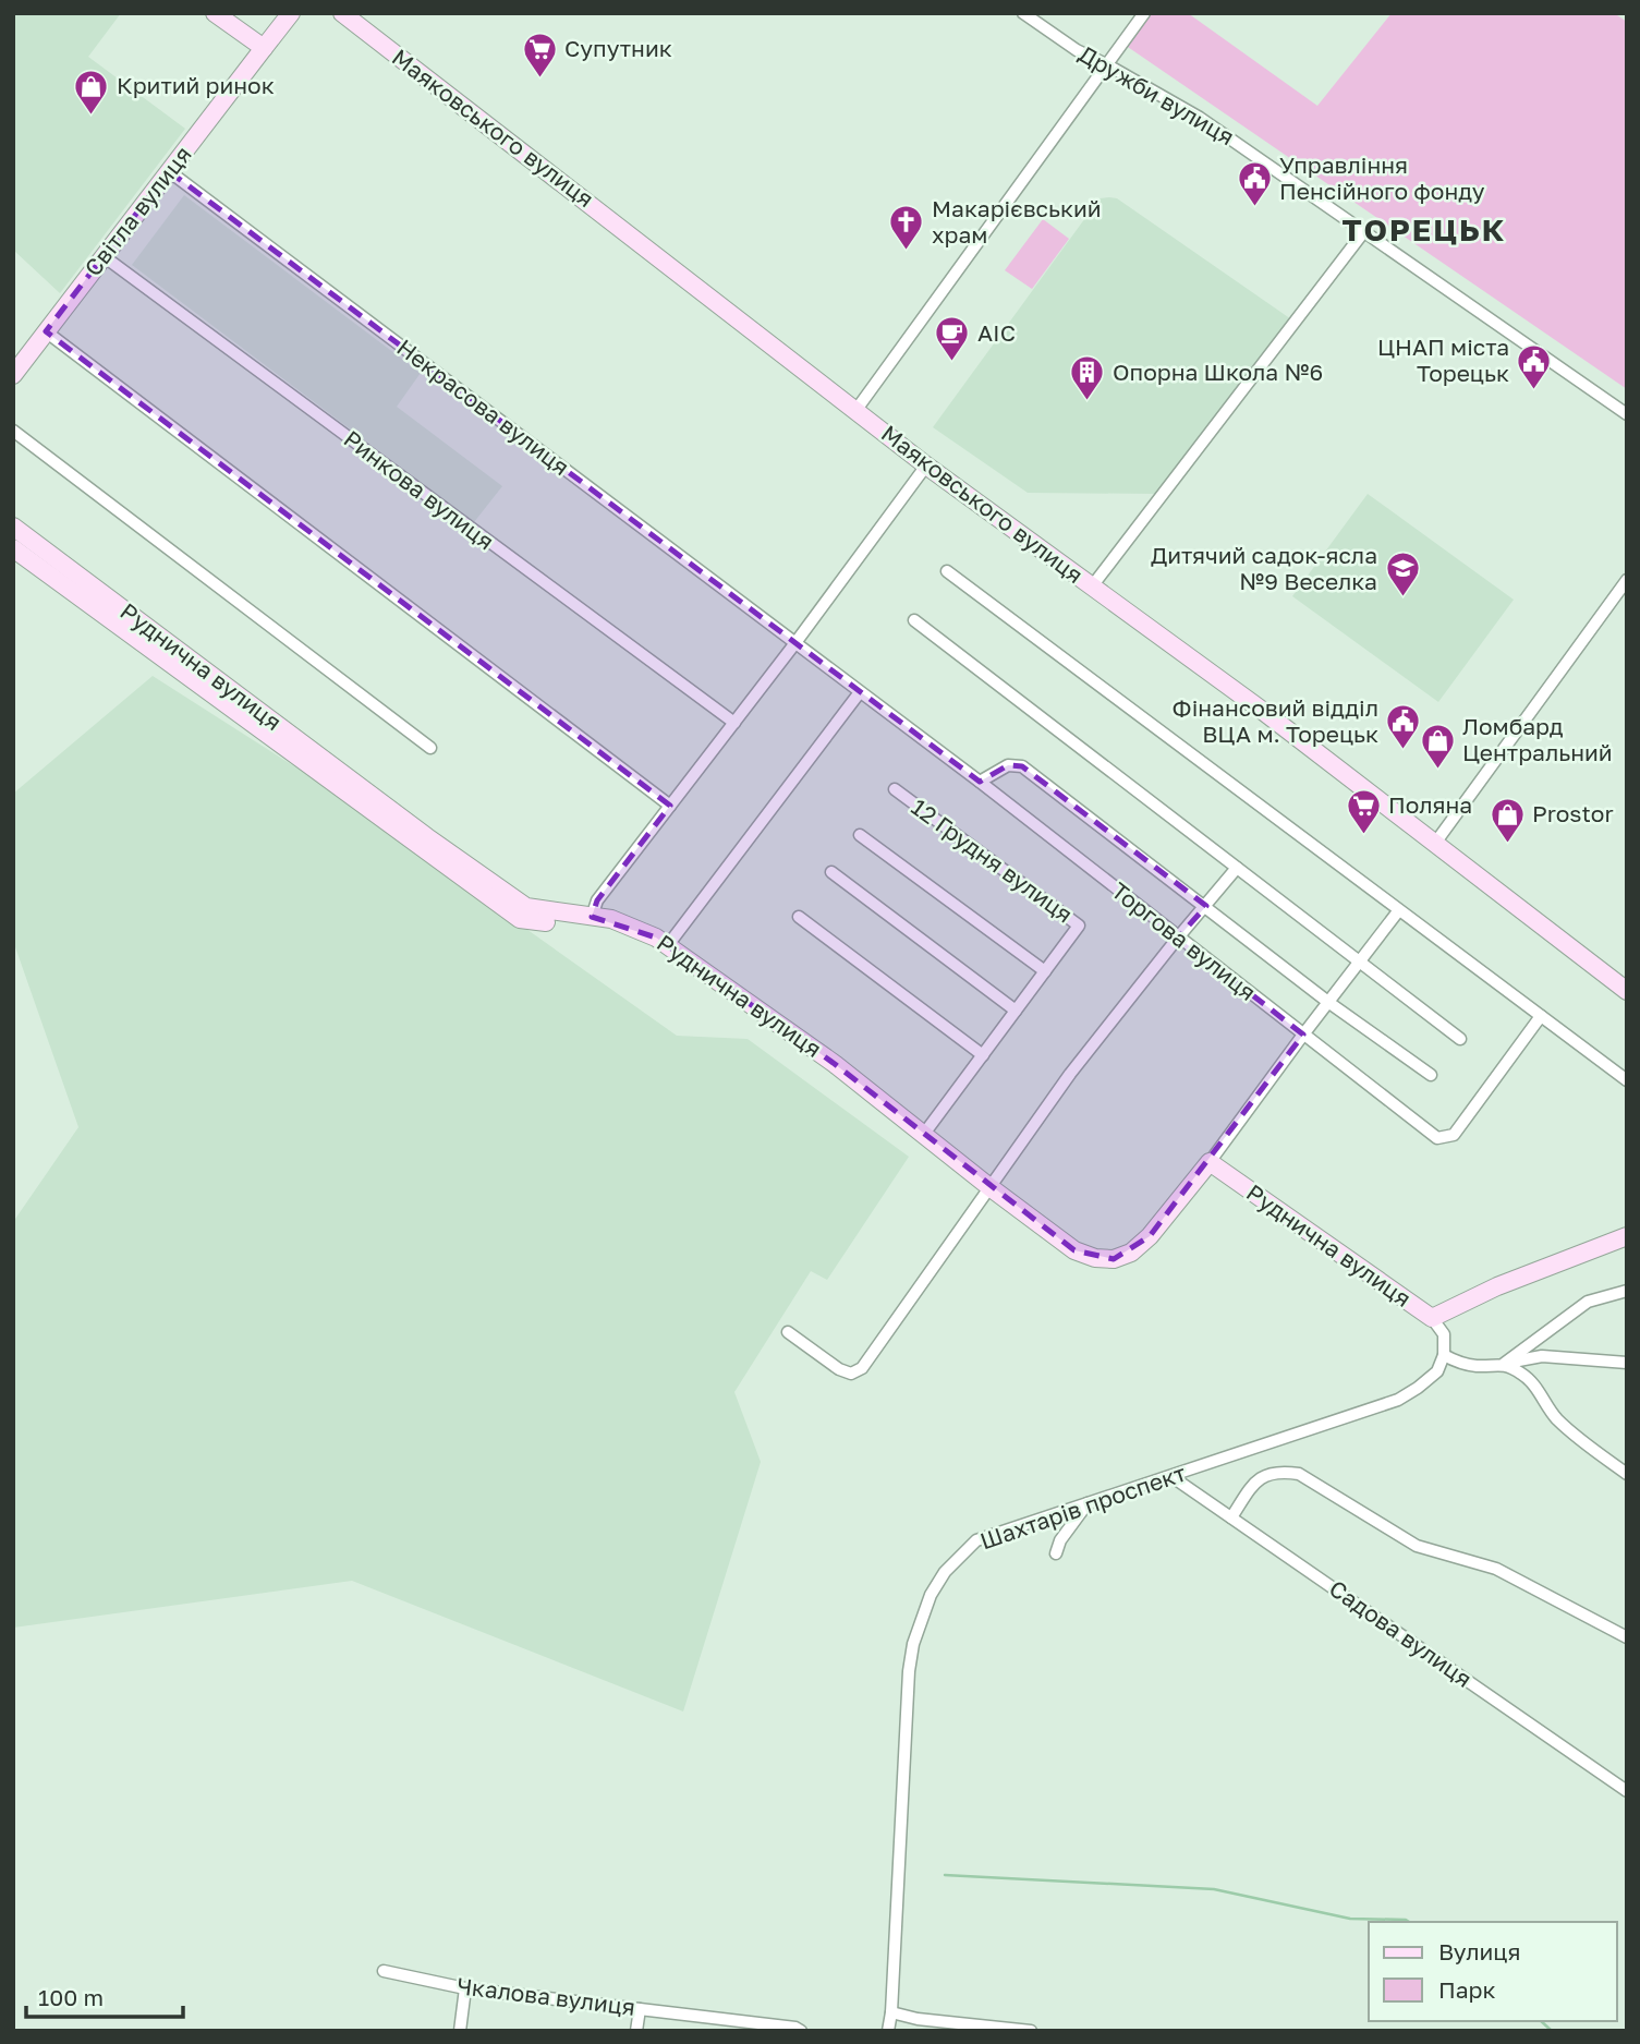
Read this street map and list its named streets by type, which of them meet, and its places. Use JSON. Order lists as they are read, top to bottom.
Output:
{
  "streets": {
    "main road": ["Маяковського вулиця", "Світла вулиця", "Руднична вулиця"],
    "street": [
      "Дружби вулиця",
      "Некрасова вулиця",
      "Ринкова вулиця",
      "12 Грудня вулиця",
      "Торгова вулиця",
      "Шахтарів проспект",
      "Садова вулиця",
      "Чкалова вулиця"
    ]
  },
  "crossings": [
    ["Світла вулиця", "Некрасова вулиця"],
    ["Світла вулиця", "Ринкова вулиця"],
    ["Некрасова вулиця", "Торгова вулиця"],
    ["Руднична вулиця", "12 Грудня вулиця"],
    ["Руднична вулиця", "Торгова вулиця"],
    ["Руднична вулиця", "Шахтарів проспект"],
    ["Шахтарів проспект", "Садова вулиця"]
  ],
  "districts": ["ТОРЕЦЬК"],
  "places": {
    "supermarket": ["Супутник", "Поляна"],
    "shop": ["Критий ринок", "Ломбард Центральний", "Prostor"],
    "public building": ["Управління Пенсійного фонду", "ЦНАП міста Торецьк", "Фінансовий відділ ВЦА м. Торецьк"],
    "church": ["Макарієвський храм"],
    "cafe": ["АІС"],
    "building": ["Опорна Школа №6"],
    "school or university": ["Дитячий садок-ясла №9 Веселка"]
  },
  "legend": ["Вулиця", "Парк"],
  "scale_bar": "100 m"
}
